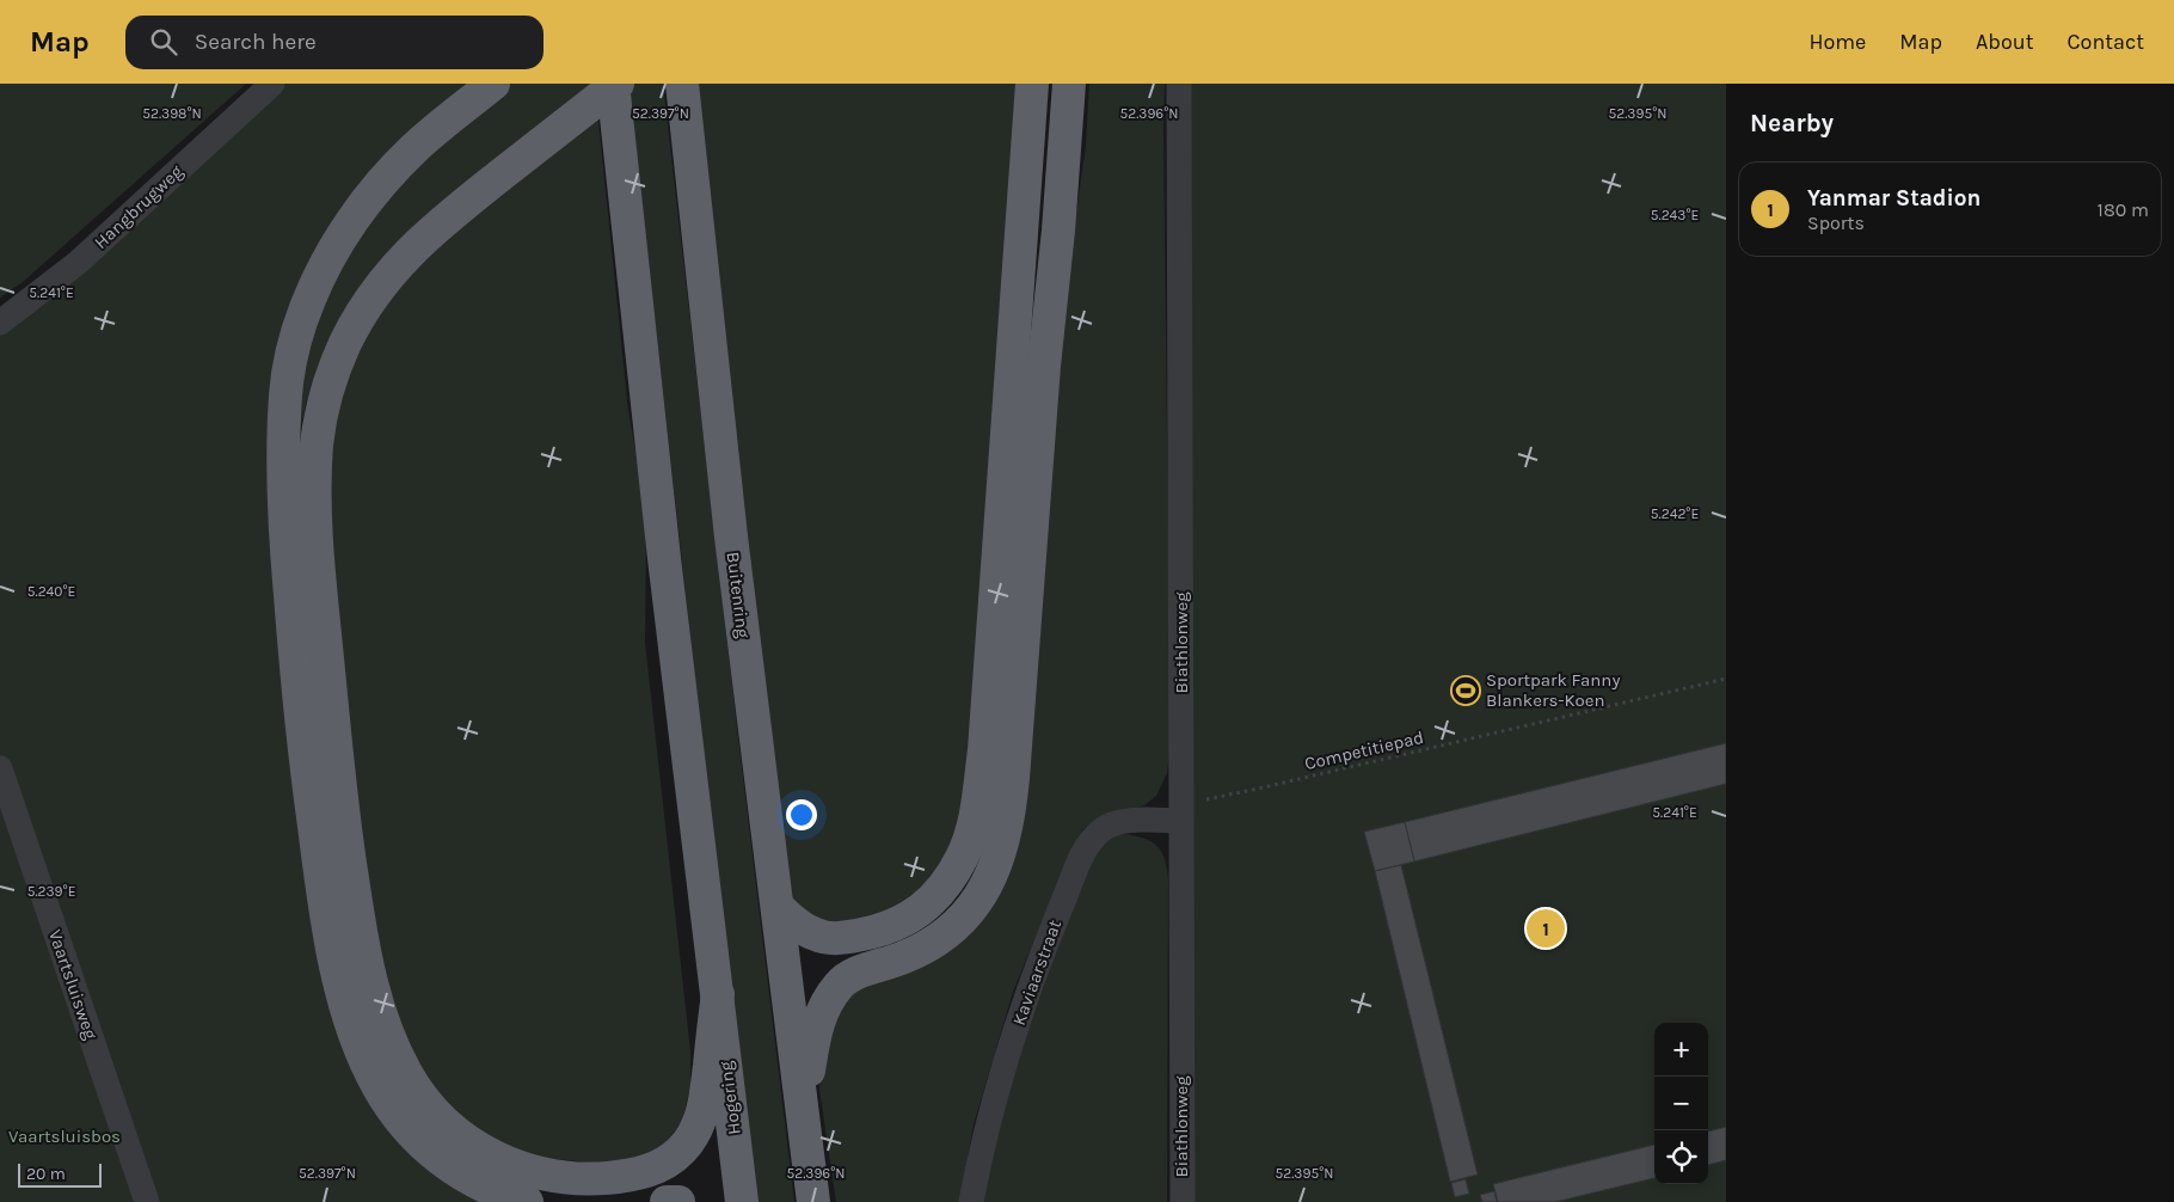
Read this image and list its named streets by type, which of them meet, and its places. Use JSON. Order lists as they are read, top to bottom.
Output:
{
  "streets": {
    "highway": ["Buitenring", "Hogering"],
    "street": [
      "Hangbrugweg",
      "Biathlonweg",
      "Kaviaarstraat",
      "Vaartsluisweg"
    ],
    "path": ["Competitiepad"]
  },
  "crossings": [
    ["Biathlonweg", "Competitiepad"],
    ["Biathlonweg", "Kaviaarstraat"],
    ["Competitiepad", "Kaviaarstraat"]
  ],
  "parks": ["Vaartsluisbos"],
  "places": {
    "sports": ["Sportpark Fanny Blankers-Koen"]
  },
  "scale_bar": "20 m",
  "page": {
    "header": "Map",
    "search": "Search here",
    "nav": [
      "Home",
      "Map",
      "About",
      "Contact"
    ],
    "heading": "Nearby",
    "list": [
      {
        "mark": "1",
        "name": "Yanmar Stadion",
        "note": "Sports",
        "value": "180 m"
      }
    ],
    "pins": "1",
    "map_buttons": ["+", "−"],
    "scale": "20 m"
  },
  "coordinates": [
    "52.398°N",
    "52.397°N",
    "52.396°N",
    "52.395°N",
    "5.243°E",
    "5.241°E",
    "5.242°E",
    "5.240°E",
    "5.239°E"
  ]
}
